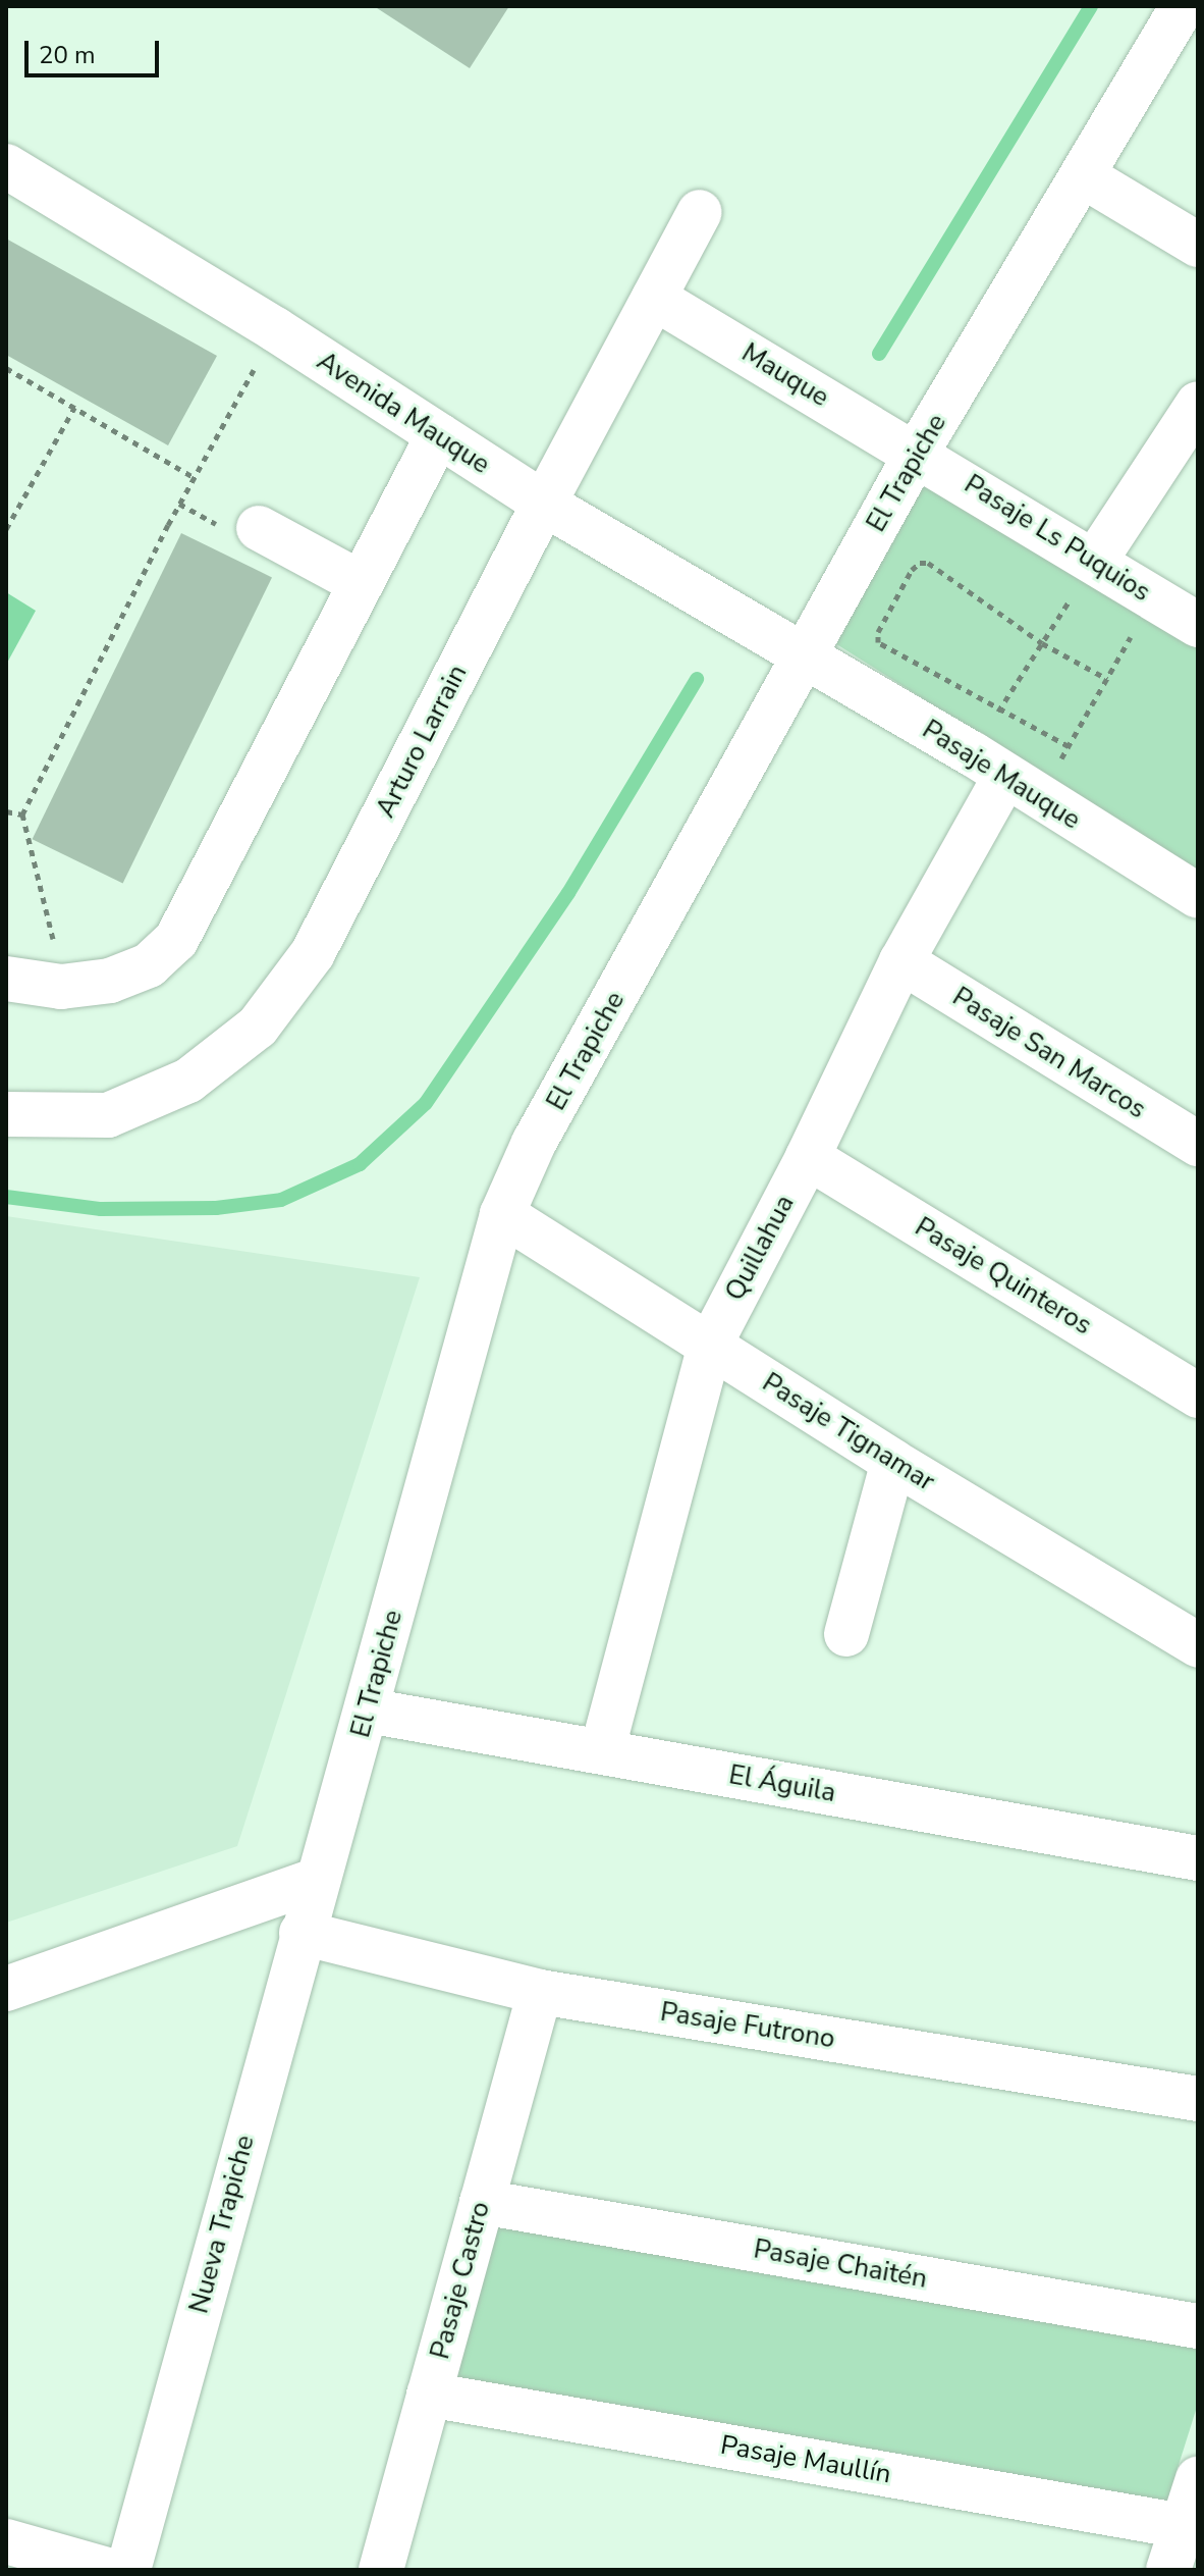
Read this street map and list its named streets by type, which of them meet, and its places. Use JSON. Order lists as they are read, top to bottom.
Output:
{
  "streets": {
    "street": [
      "Mauque",
      "Avenida Mauque",
      "El Trapiche",
      "Pasaje Ls Puquios",
      "Arturo Larrain",
      "Pasaje Mauque",
      "Pasaje San Marcos",
      "Quillahua",
      "Pasaje Quinteros",
      "Pasaje Tignamar",
      "El Águila",
      "Pasaje Futrono",
      "Nueva Trapiche",
      "Pasaje Chaitén",
      "Pasaje Castro",
      "Pasaje Maullín"
    ]
  },
  "crossings": [
    ["Mauque", "El Trapiche"],
    ["Mauque", "Pasaje Ls Puquios"],
    ["Mauque", "Arturo Larrain"],
    ["Avenida Mauque", "El Trapiche"],
    ["Avenida Mauque", "Arturo Larrain"],
    ["Avenida Mauque", "Pasaje Mauque"],
    ["El Trapiche", "Pasaje Ls Puquios"],
    ["El Trapiche", "Pasaje Mauque"],
    ["El Trapiche", "Pasaje Tignamar"],
    ["El Trapiche", "El Águila"],
    ["El Trapiche", "Nueva Trapiche"],
    ["Pasaje Mauque", "Quillahua"],
    ["Pasaje San Marcos", "Quillahua"],
    ["Quillahua", "Pasaje Quinteros"],
    ["Quillahua", "Pasaje Tignamar"],
    ["Quillahua", "El Águila"],
    ["Pasaje Futrono", "Nueva Trapiche"],
    ["Pasaje Futrono", "Pasaje Castro"],
    ["Pasaje Chaitén", "Pasaje Castro"],
    ["Pasaje Castro", "Pasaje Maullín"]
  ],
  "scale_bar": "20 m"
}
